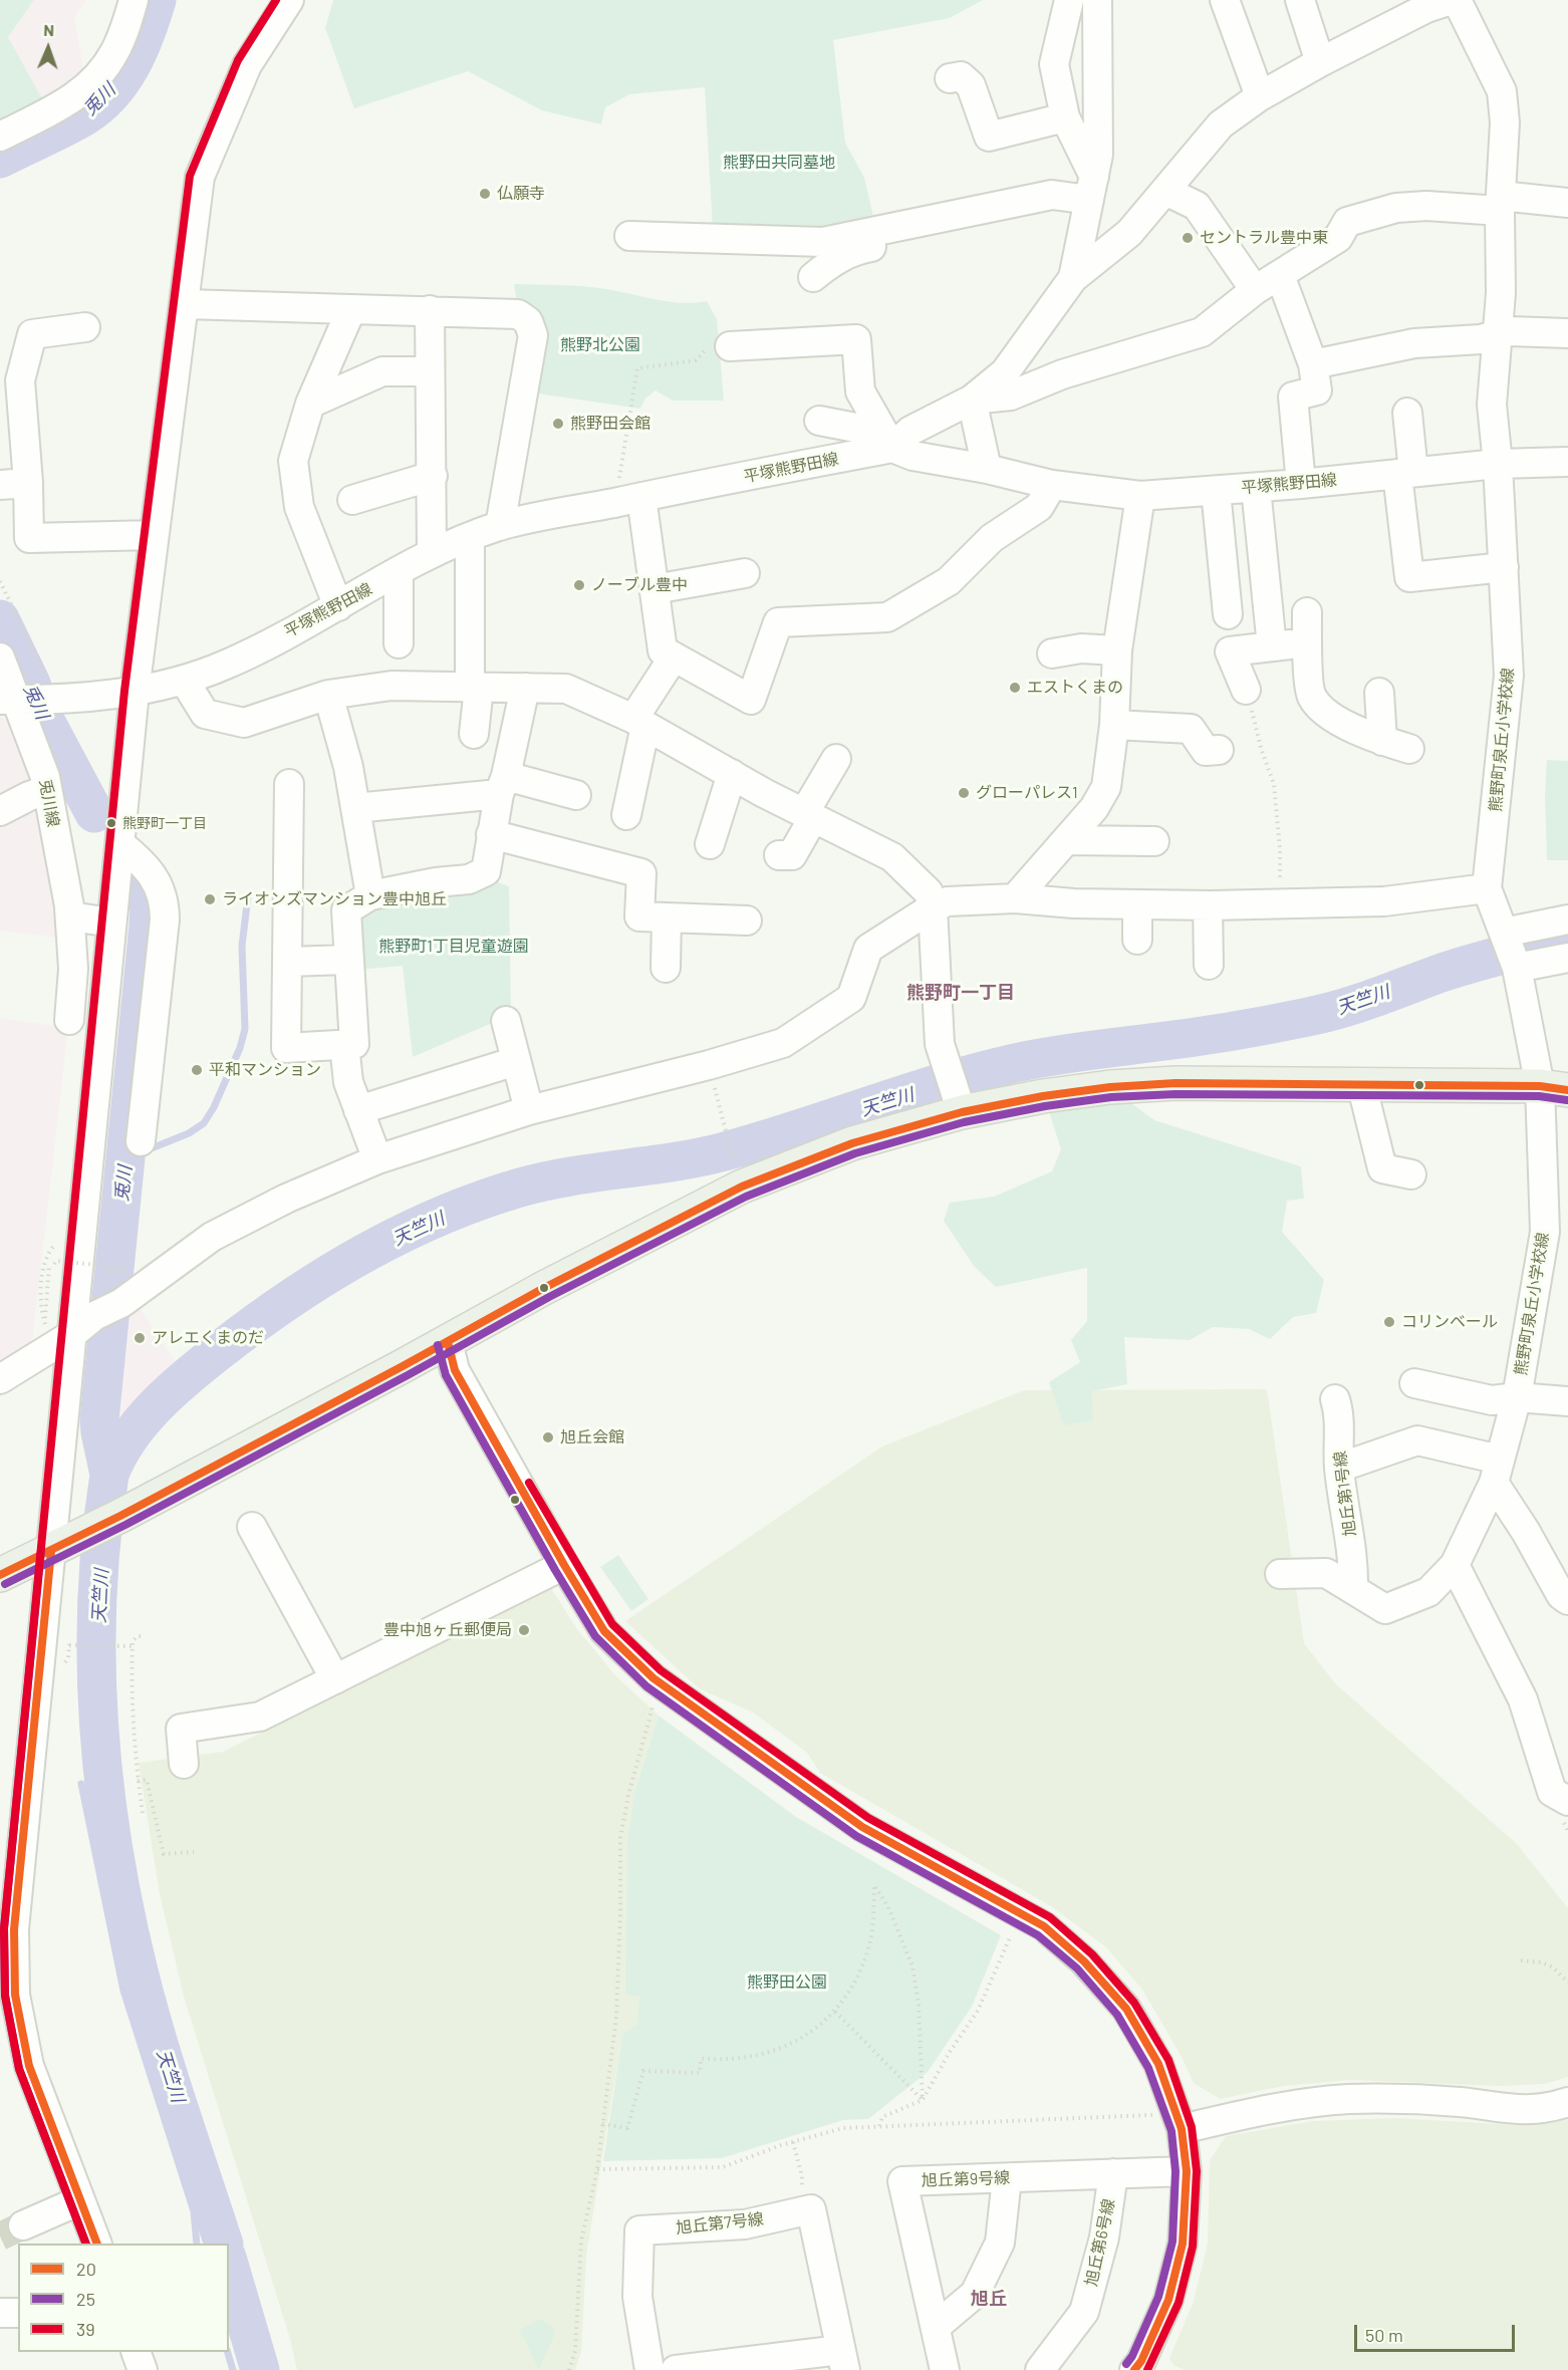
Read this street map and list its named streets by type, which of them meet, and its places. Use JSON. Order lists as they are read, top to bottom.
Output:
{
  "streets": {
    "street": [
      "平塚熊野田線",
      "熊野町泉丘小学校線",
      "兎川線",
      "旭丘第1号線",
      "旭丘第9号線",
      "旭丘第7号線",
      "旭丘第6号線"
    ]
  },
  "crossings": [
    ["平塚熊野田線", "熊野町泉丘小学校線"],
    ["平塚熊野田線", "兎川線"],
    ["熊野町泉丘小学校線", "旭丘第1号線"],
    ["旭丘第9号線", "旭丘第6号線"]
  ],
  "districts": ["熊野町一丁目", "旭丘"],
  "water": ["兎川", "天竺川"],
  "parks": [
    "熊野田共同墓地",
    "熊野北公園",
    "熊野町1丁目児童遊園",
    "熊野田公園"
  ],
  "places": [
    "仏願寺",
    "セントラル豊中東",
    "熊野田会館",
    "ノーブル豊中",
    "エストくまの",
    "グローパレス1",
    "熊野町一丁目",
    "ライオンズマンション豊中旭丘",
    "平和マンション",
    "コリンベール",
    "アレエくまのだ",
    "旭丘会館",
    "豊中旭ヶ丘郵便局"
  ],
  "lines": ["transit line 39", "transit line 20", "transit line 25"],
  "legend": ["20", "25", "39"],
  "scale_bar": "50 m",
  "north": "top"
}
